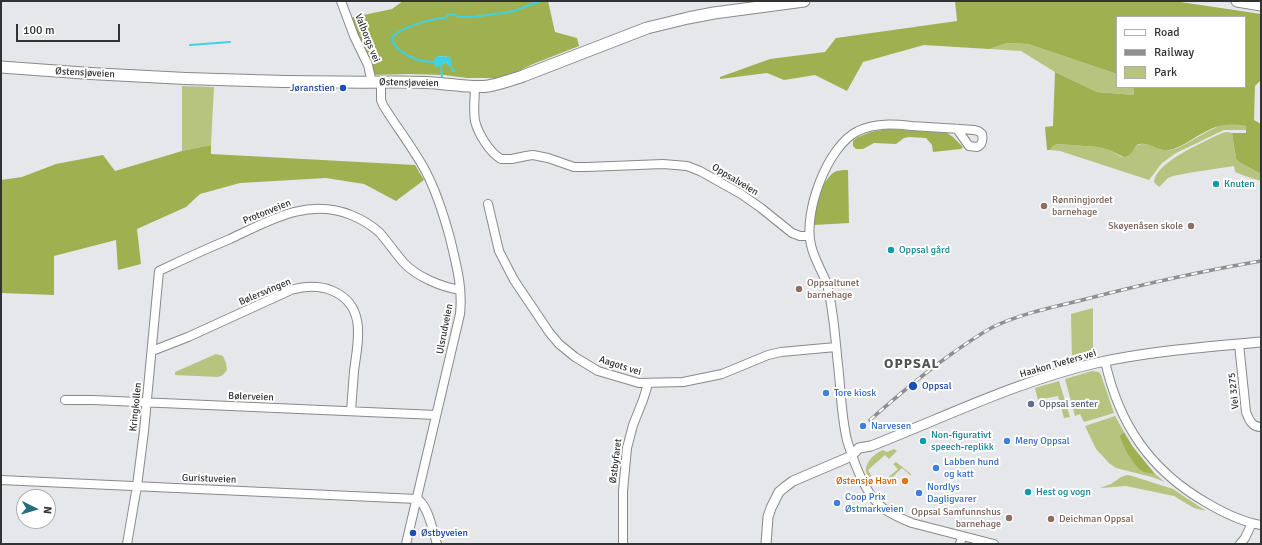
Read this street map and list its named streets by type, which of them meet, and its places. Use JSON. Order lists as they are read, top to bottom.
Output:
{
  "streets": {
    "main road": ["Østensjøveien"],
    "street": [
      "Valborgs vei",
      "Oppsalveien",
      "Protonveien",
      "Bølersvingen",
      "Ulsrudveien",
      "Haakon Tveters vei",
      "Aagots vei",
      "Vei 3275",
      "Bølerveien",
      "Kringkollen",
      "Østbyfaret",
      "Guristuveien"
    ]
  },
  "crossings": [
    ["Valborgs vei", "Østensjøveien"],
    ["Valborgs vei", "Ulsrudveien"],
    ["Østensjøveien", "Oppsalveien"],
    ["Østensjøveien", "Ulsrudveien"],
    ["Protonveien", "Ulsrudveien"],
    ["Protonveien", "Kringkollen"],
    ["Bølersvingen", "Bølerveien"],
    ["Bølersvingen", "Kringkollen"],
    ["Ulsrudveien", "Bølerveien"],
    ["Ulsrudveien", "Guristuveien"],
    ["Haakon Tveters vei", "Vei 3275"],
    ["Aagots vei", "Østbyfaret"],
    ["Bølerveien", "Kringkollen"],
    ["Kringkollen", "Guristuveien"]
  ],
  "districts": ["OPPSAL"],
  "places": [
    "Jøranstien",
    "Knuten",
    "Rønningjordet barnehage",
    "Skøyenåsen skole",
    "Oppsal gård",
    "Oppsaltunet barnehage",
    "Oppsal",
    "Tore kiosk",
    "Oppsal senter",
    "Narvesen",
    "Non-figurativt speech-replikk",
    "Meny Oppsal",
    "Labben hund og katt",
    "Østensjø Havn",
    "Hest og vogn",
    "Nordlys Dagligvarer",
    "Coop Prix Østmarkveien",
    "Oppsal Samfunnshus barnehage",
    "Deichman Oppsal",
    "Østbyveien"
  ],
  "legend": ["Road", "Railway", "Park"],
  "scale_bar": "100 m",
  "north": "right"
}
